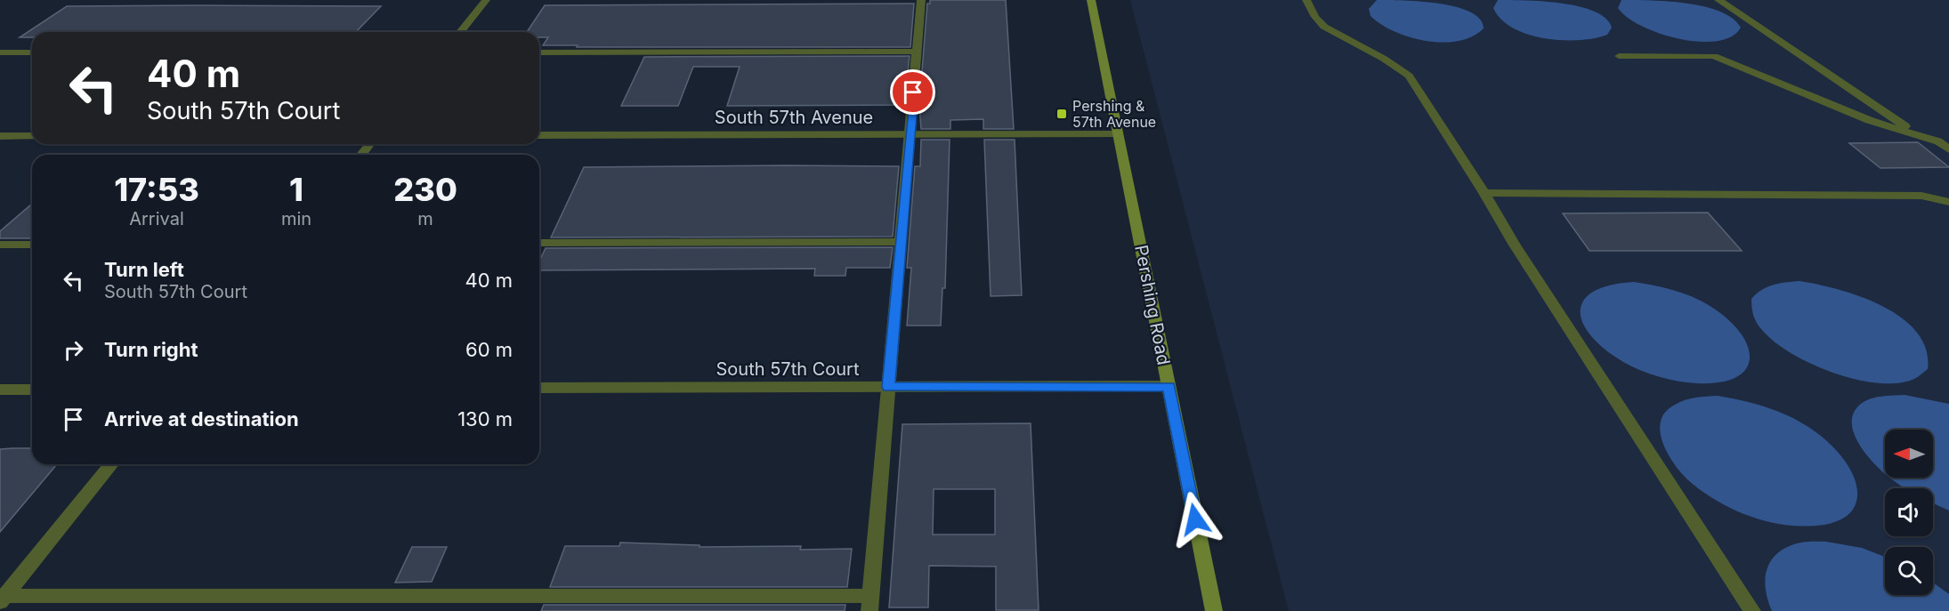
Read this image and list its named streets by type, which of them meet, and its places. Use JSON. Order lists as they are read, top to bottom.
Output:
{
  "streets": {
    "main road": ["Pershing Road"],
    "street": ["South 57th Avenue", "South 57th Court"]
  },
  "crossings": [
    ["South 57th Avenue", "Pershing Road"],
    ["Pershing Road", "South 57th Court"]
  ],
  "places": {
    "transit": ["Pershing & 57th Avenue"]
  },
  "north": "left",
  "page": {
    "turn": ["40 m", "South 57th Court"],
    "eta": [
      "17:53",
      "Arrival",
      "1",
      "min",
      "230",
      "m"
    ],
    "list": [
      {
        "name": "Turn left",
        "note": "South 57th Court",
        "value": "40 m"
      },
      {
        "name": "Turn right",
        "value": "60 m"
      },
      {
        "name": "Arrive at destination",
        "value": "130 m"
      }
    ]
  }
}
